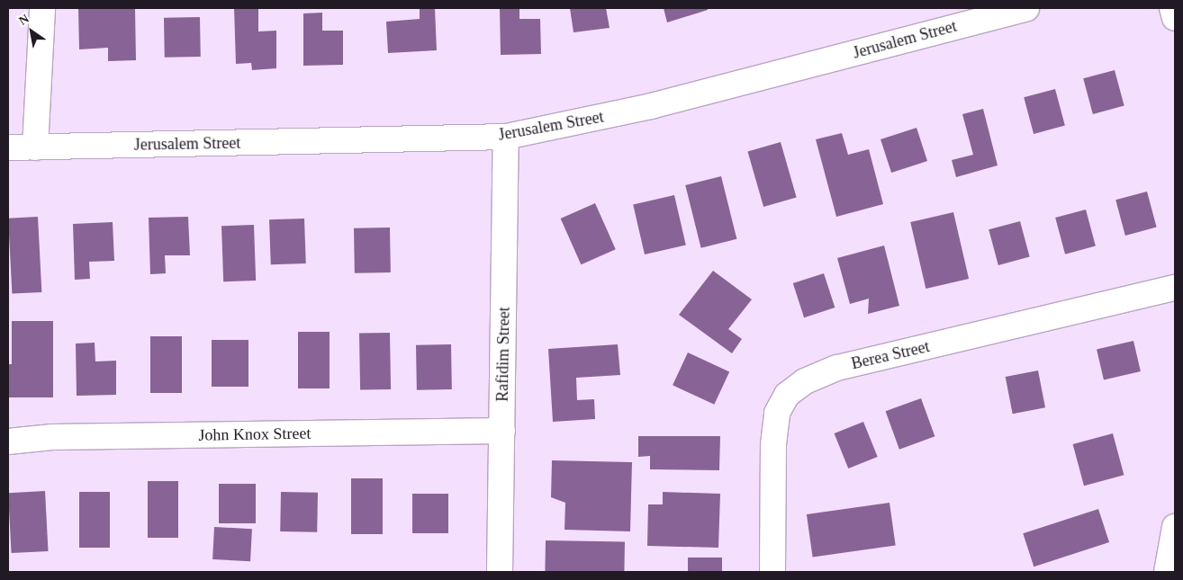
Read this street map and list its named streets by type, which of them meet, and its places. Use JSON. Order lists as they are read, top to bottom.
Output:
{
  "streets": {
    "street": [
      "Jerusalem Street",
      "Rafidim Street",
      "Berea Street",
      "John Knox Street"
    ]
  },
  "crossings": [
    ["Jerusalem Street", "Rafidim Street"],
    ["Rafidim Street", "John Knox Street"]
  ],
  "north": "top left"
}
